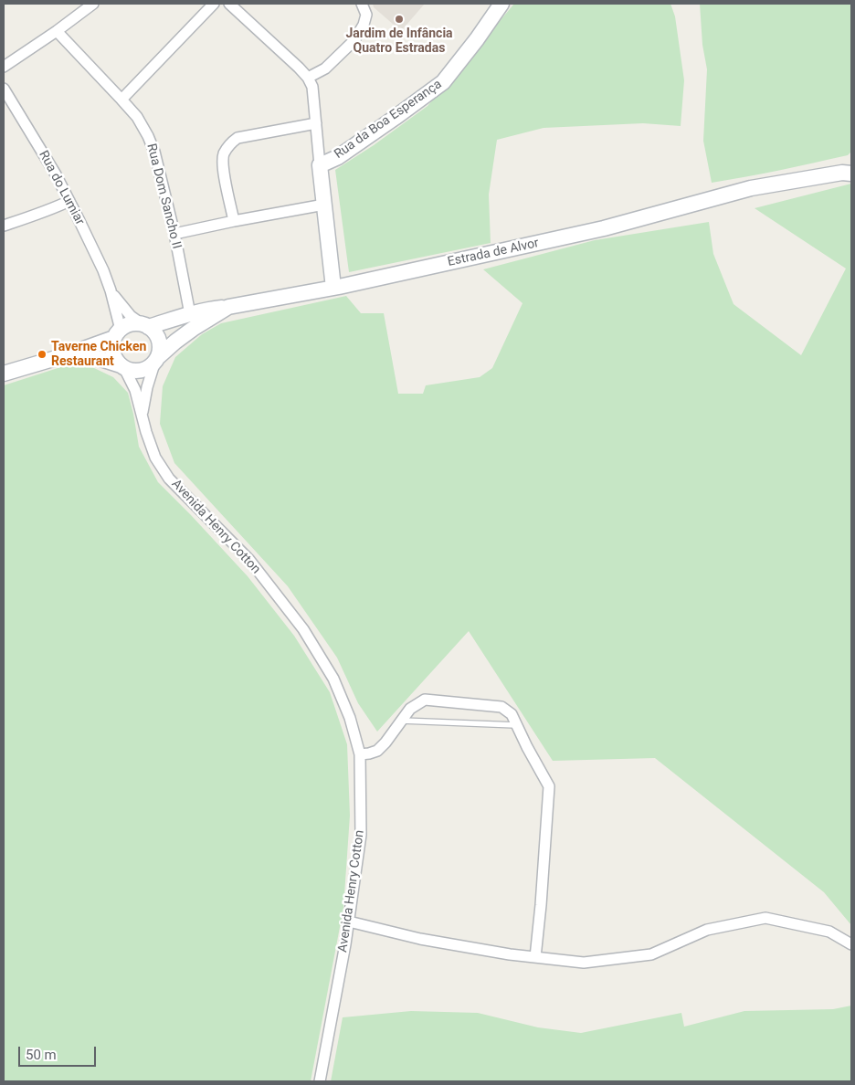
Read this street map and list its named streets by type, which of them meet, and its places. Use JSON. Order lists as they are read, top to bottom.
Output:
{
  "streets": {
    "street": [
      "Rua da Boa Esperança",
      "Rua do Lumiar",
      "Rua Dom Sancho II",
      "Estrada de Alvor",
      "Avenida Henry Cotton"
    ]
  },
  "crossings": [
    ["Rua Dom Sancho II", "Estrada de Alvor"],
    ["Estrada de Alvor", "Avenida Henry Cotton"]
  ],
  "places": ["Jardim de Infância Quatro Estradas", "Taverne Chicken Restaurant"],
  "scale_bar": "50 m"
}
